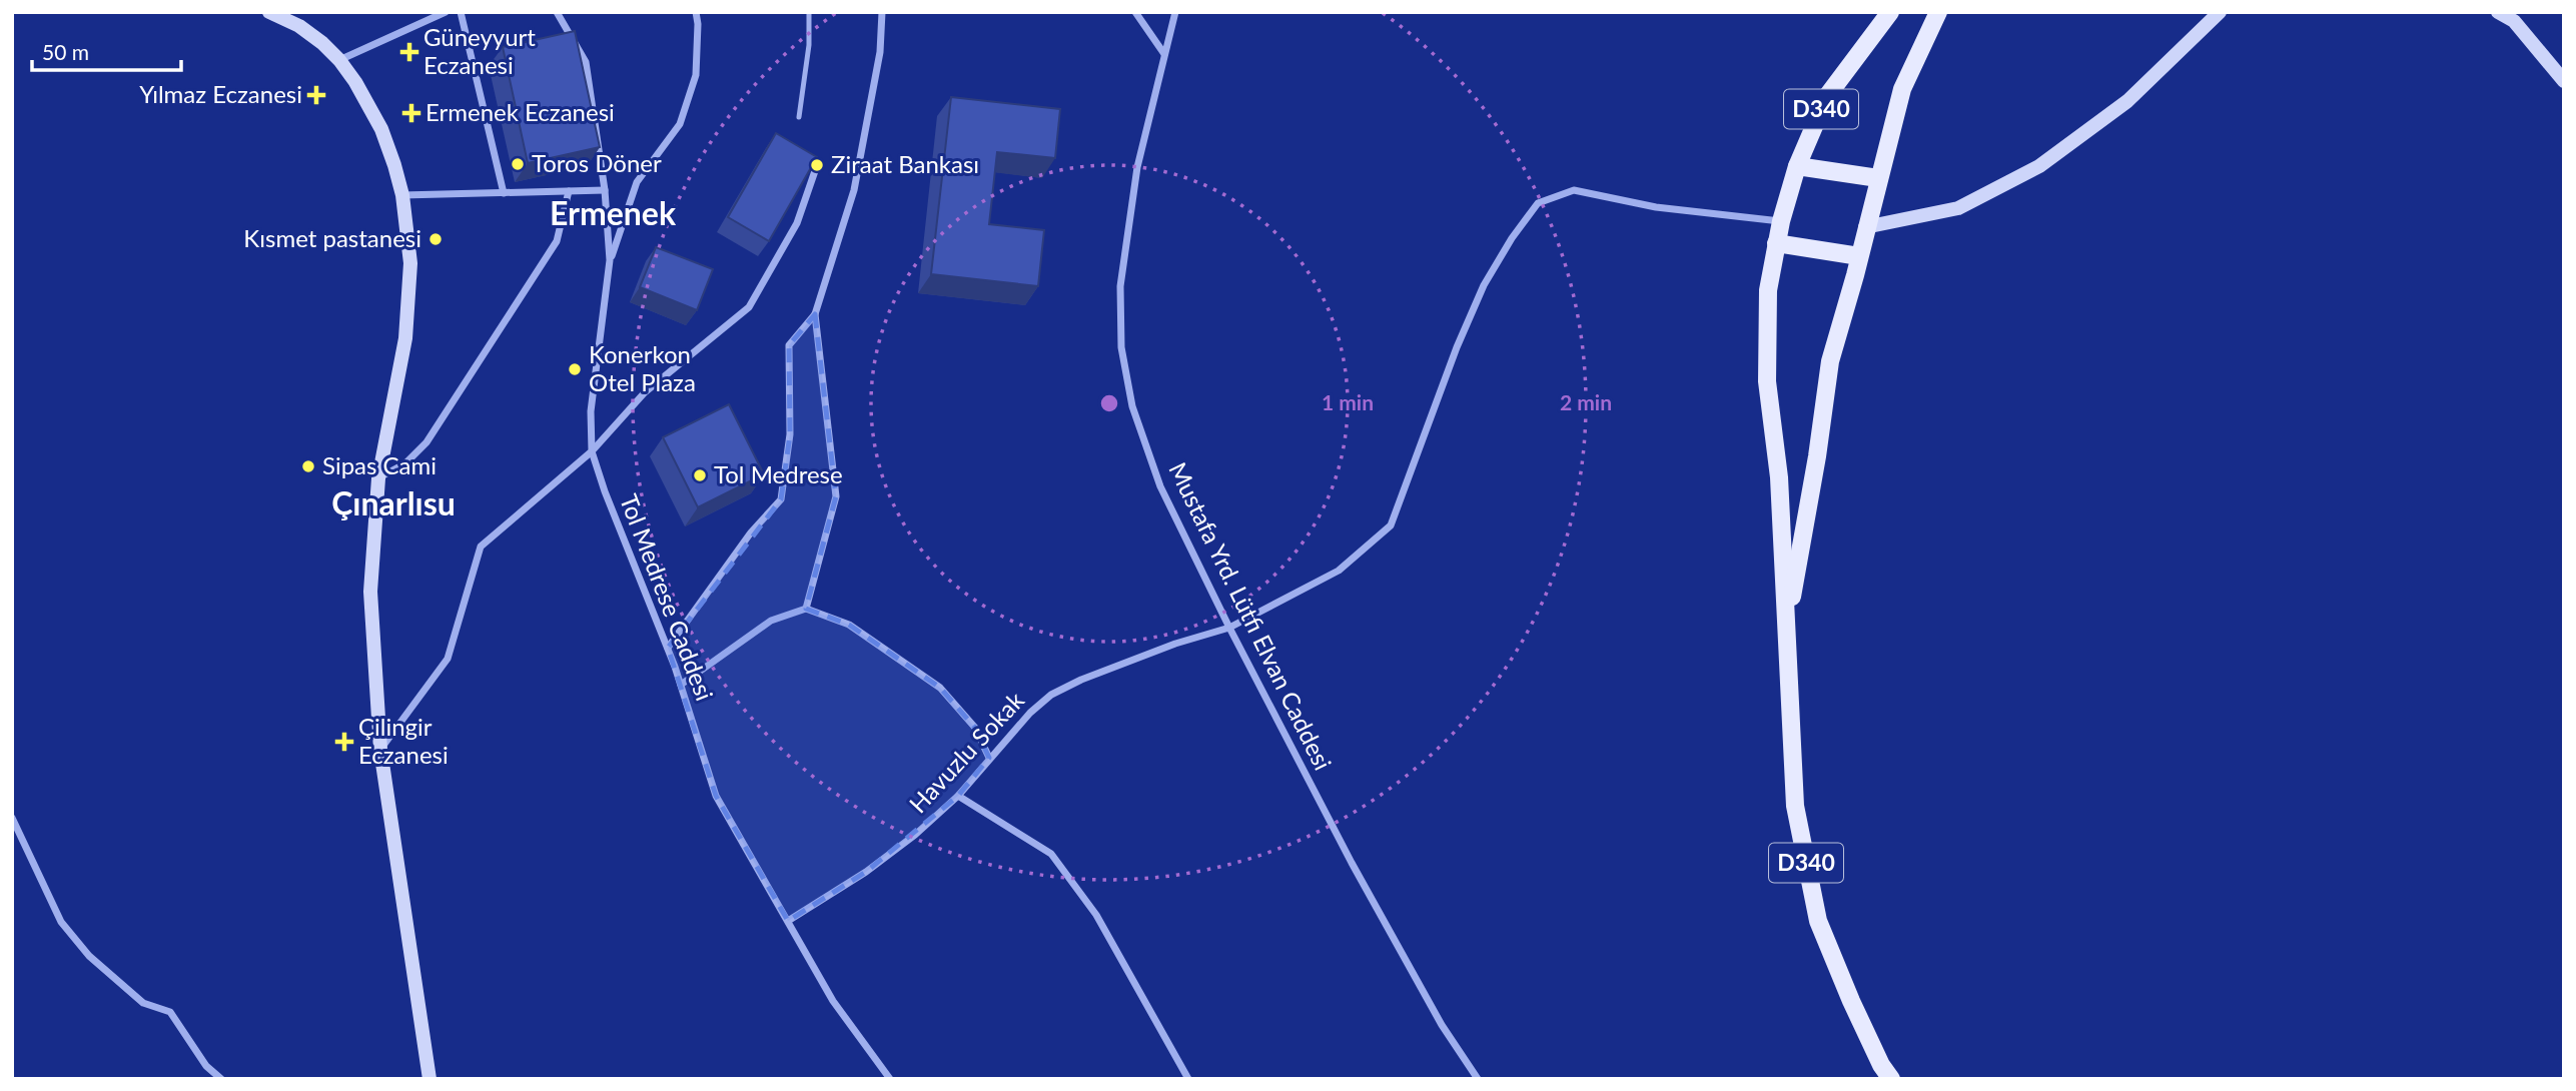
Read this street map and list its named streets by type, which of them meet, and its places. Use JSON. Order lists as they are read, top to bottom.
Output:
{
  "streets": {
    "main road": ["D340"],
    "street": ["Tol Medrese Caddesi", "Mustafa Yrd. Lütfi Elvan Caddesi", "Havuzlu Sokak"]
  },
  "crossings": [
    ["D340", "Havuzlu Sokak"],
    ["Tol Medrese Caddesi", "Havuzlu Sokak"],
    ["Mustafa Yrd. Lütfi Elvan Caddesi", "Havuzlu Sokak"]
  ],
  "districts": ["Ermenek", "Çınarlısu"],
  "places": {
    "health": [
      "Güneyyurt Eczanesi",
      "Yılmaz Eczanesi",
      "Ermenek Eczanesi",
      "Çilingir Eczanesi"
    ],
    "other": [
      "Toros Döner",
      "Ziraat Bankası",
      "Kısmet pastanesi",
      "Konerkon Otel Plaza",
      "Sipas Cami",
      "Tol Medrese"
    ]
  },
  "scale_bar": "50 m",
  "rings": ["1 min", "2 min"]
}
